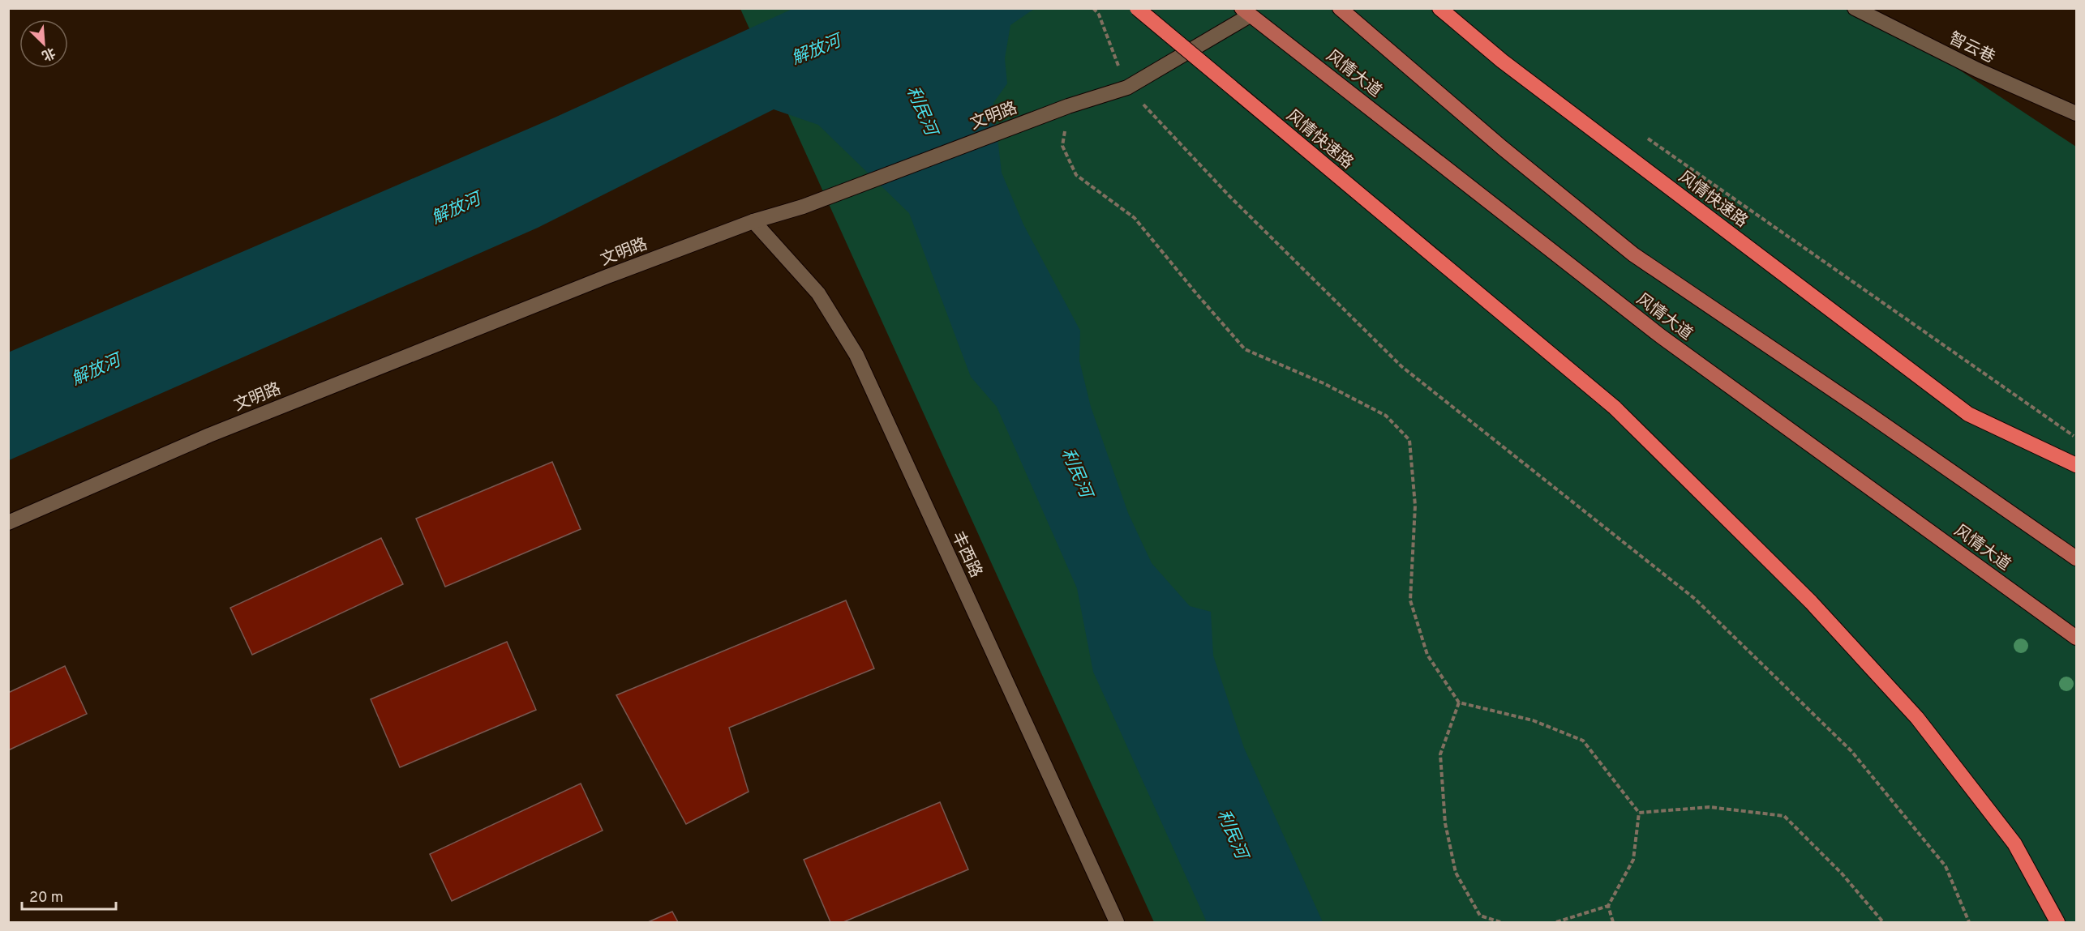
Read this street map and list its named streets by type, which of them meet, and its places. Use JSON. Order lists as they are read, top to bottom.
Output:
{
  "streets": {
    "highway": ["风情快速路"],
    "main road": ["风情大道"],
    "street": ["智云巷", "文明路", "丰西路"]
  },
  "crossings": [
    ["风情大道", "文明路"],
    ["文明路", "丰西路"]
  ],
  "water": ["解放河", "利民河"],
  "scale_bar": "20 m",
  "north": "bottom right"
}
